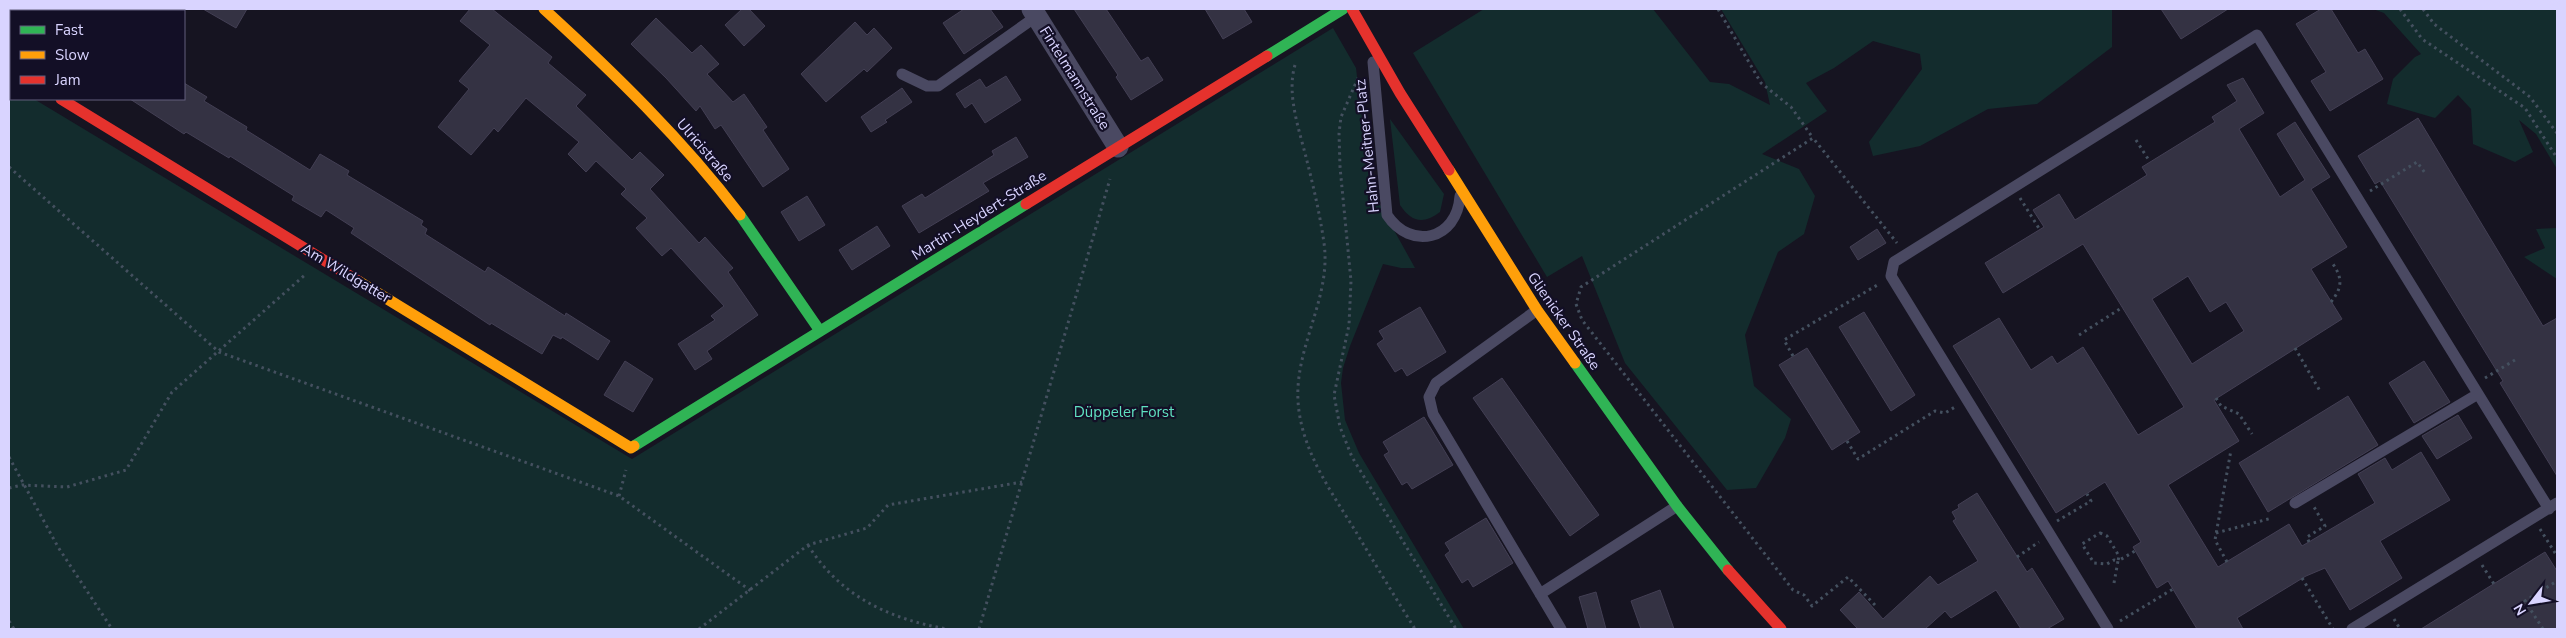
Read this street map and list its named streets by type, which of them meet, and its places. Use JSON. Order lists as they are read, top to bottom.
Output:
{
  "streets": {
    "street": [
      "Fintelmannstraße",
      "Ulricistraße",
      "Martin-Heydert-Straße",
      "Am Wildgatter",
      "Glienicker Straße"
    ],
    "lane": ["Hahn-Meitner-Platz"]
  },
  "crossings": [
    ["Fintelmannstraße", "Martin-Heydert-Straße"],
    ["Hahn-Meitner-Platz", "Glienicker Straße"],
    ["Ulricistraße", "Martin-Heydert-Straße"],
    ["Martin-Heydert-Straße", "Am Wildgatter"]
  ],
  "parks": ["Düppeler Forst"],
  "legend": ["Fast", "Slow", "Jam"],
  "north": "bottom left"
}
